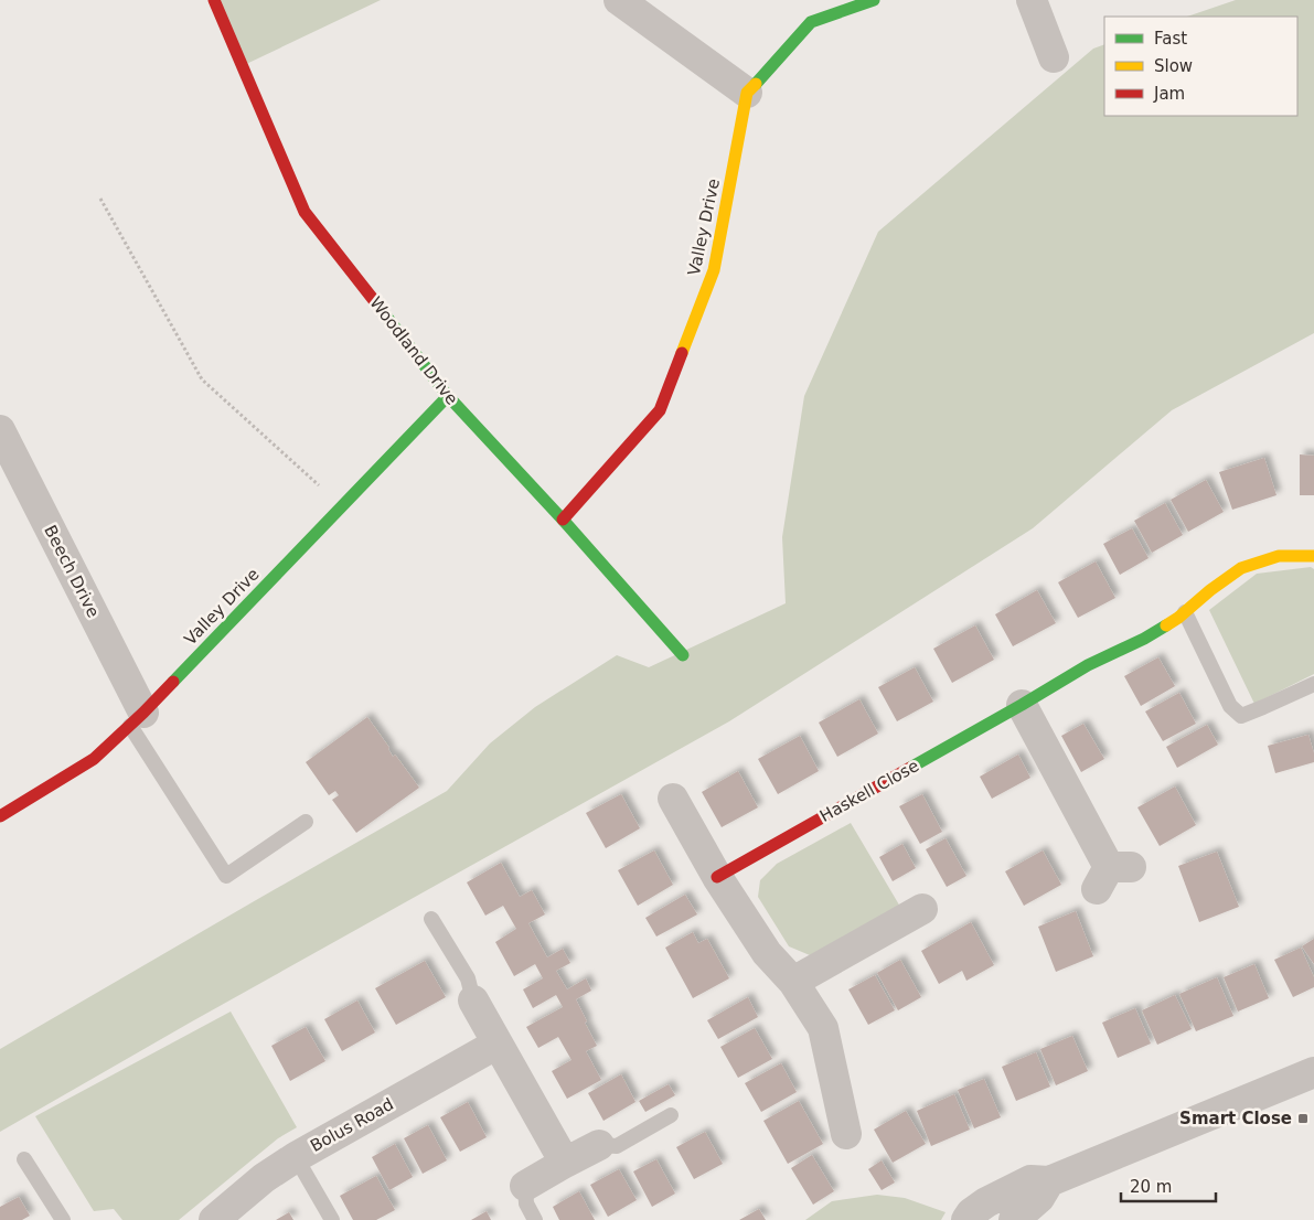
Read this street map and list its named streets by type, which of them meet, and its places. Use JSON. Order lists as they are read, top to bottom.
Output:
{
  "streets": {
    "street": [
      "Valley Drive",
      "Woodland Drive",
      "Beech Drive",
      "Haskell Close",
      "Bolus Road"
    ]
  },
  "crossings": [
    ["Valley Drive", "Woodland Drive"],
    ["Valley Drive", "Beech Drive"]
  ],
  "places": {
    "transit": ["Smart Close"]
  },
  "legend": ["Fast", "Slow", "Jam"],
  "scale_bar": "20 m"
}
